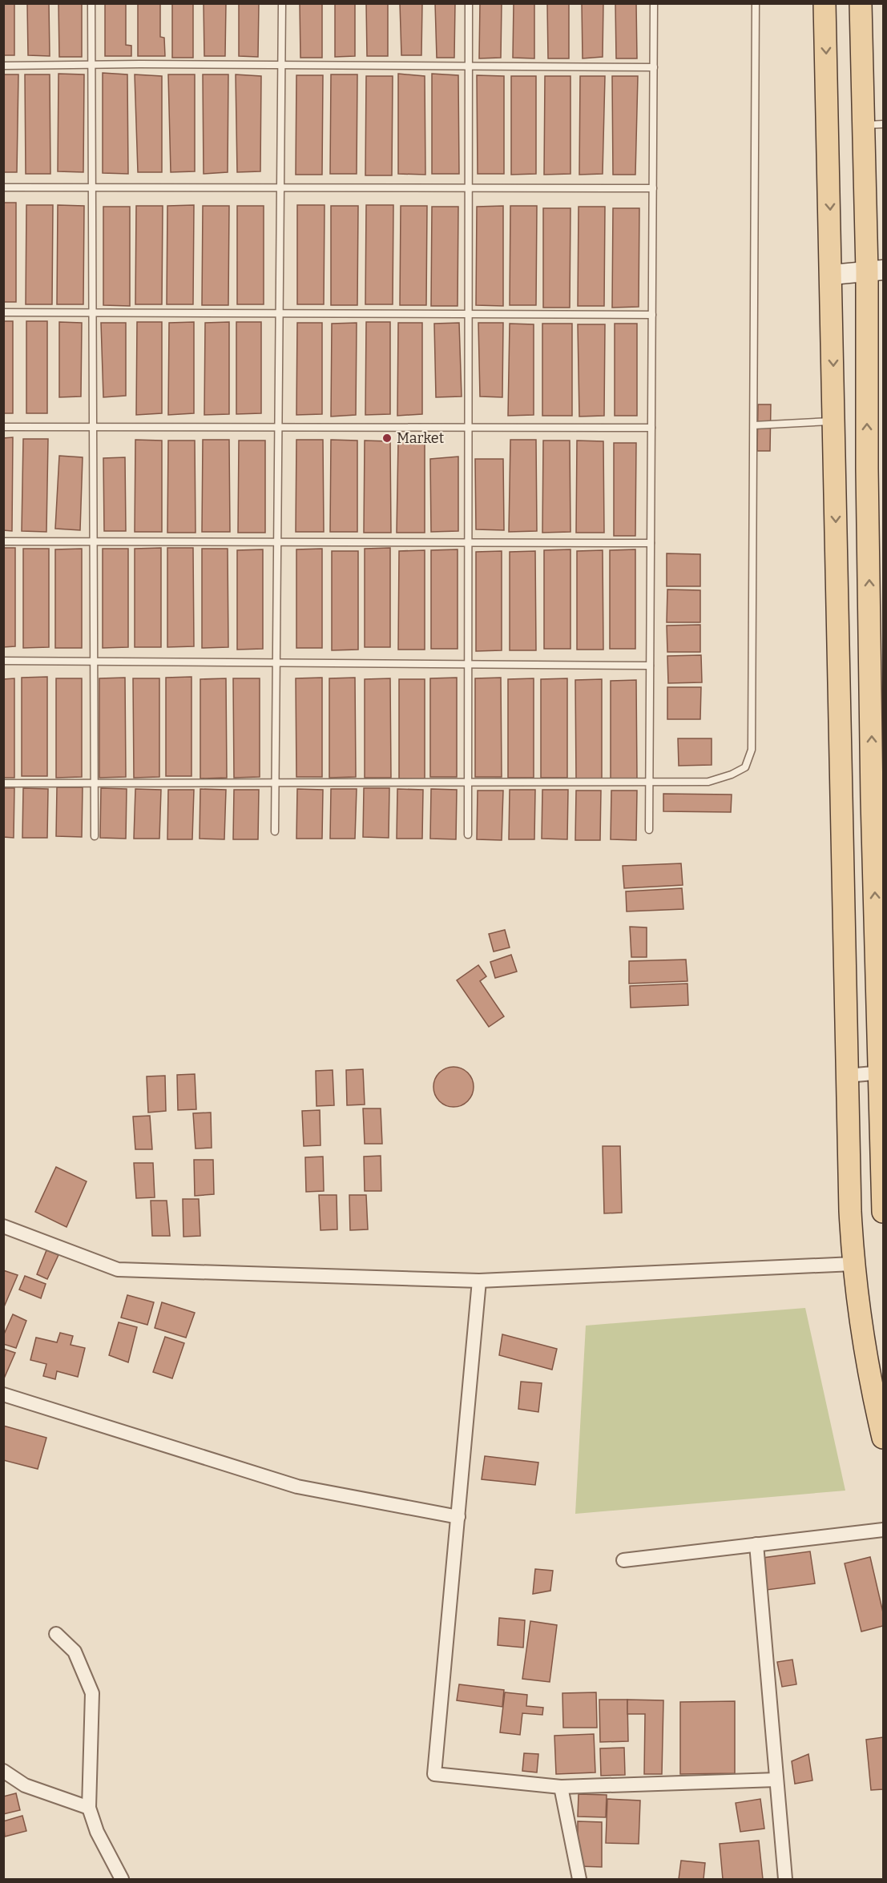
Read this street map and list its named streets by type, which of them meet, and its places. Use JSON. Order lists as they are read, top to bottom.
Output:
{
  "places": ["Market"]
}
